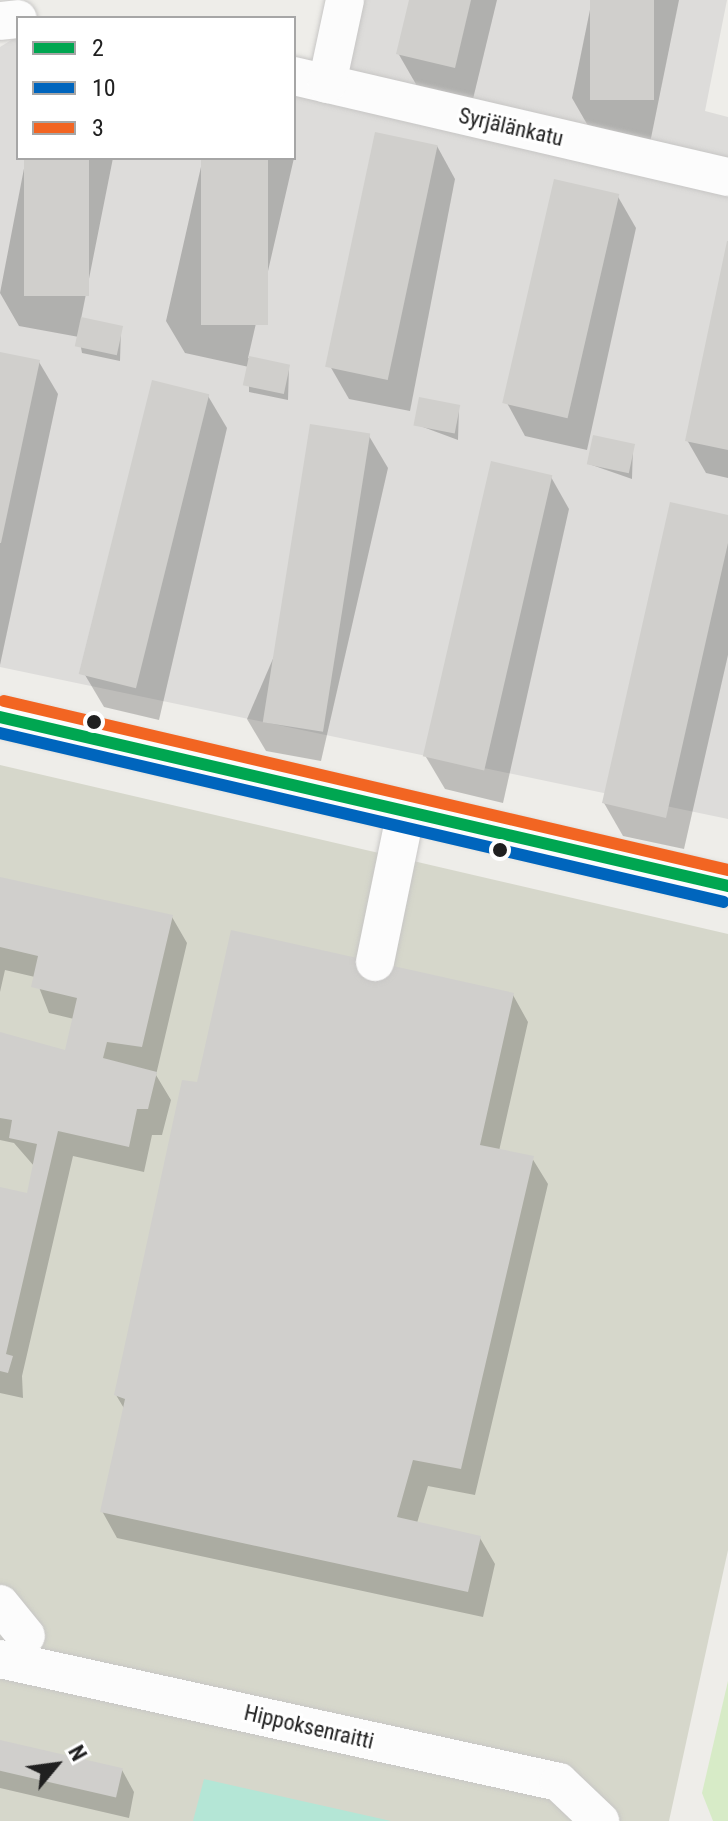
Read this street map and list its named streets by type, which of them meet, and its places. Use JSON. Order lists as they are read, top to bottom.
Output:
{
  "streets": {
    "street": ["Syrjälänkatu", "Hippoksenraitti"]
  },
  "lines": ["transit line 3", "transit line 2", "transit line 10"],
  "legend": ["2", "10", "3"],
  "north": "top right"
}
